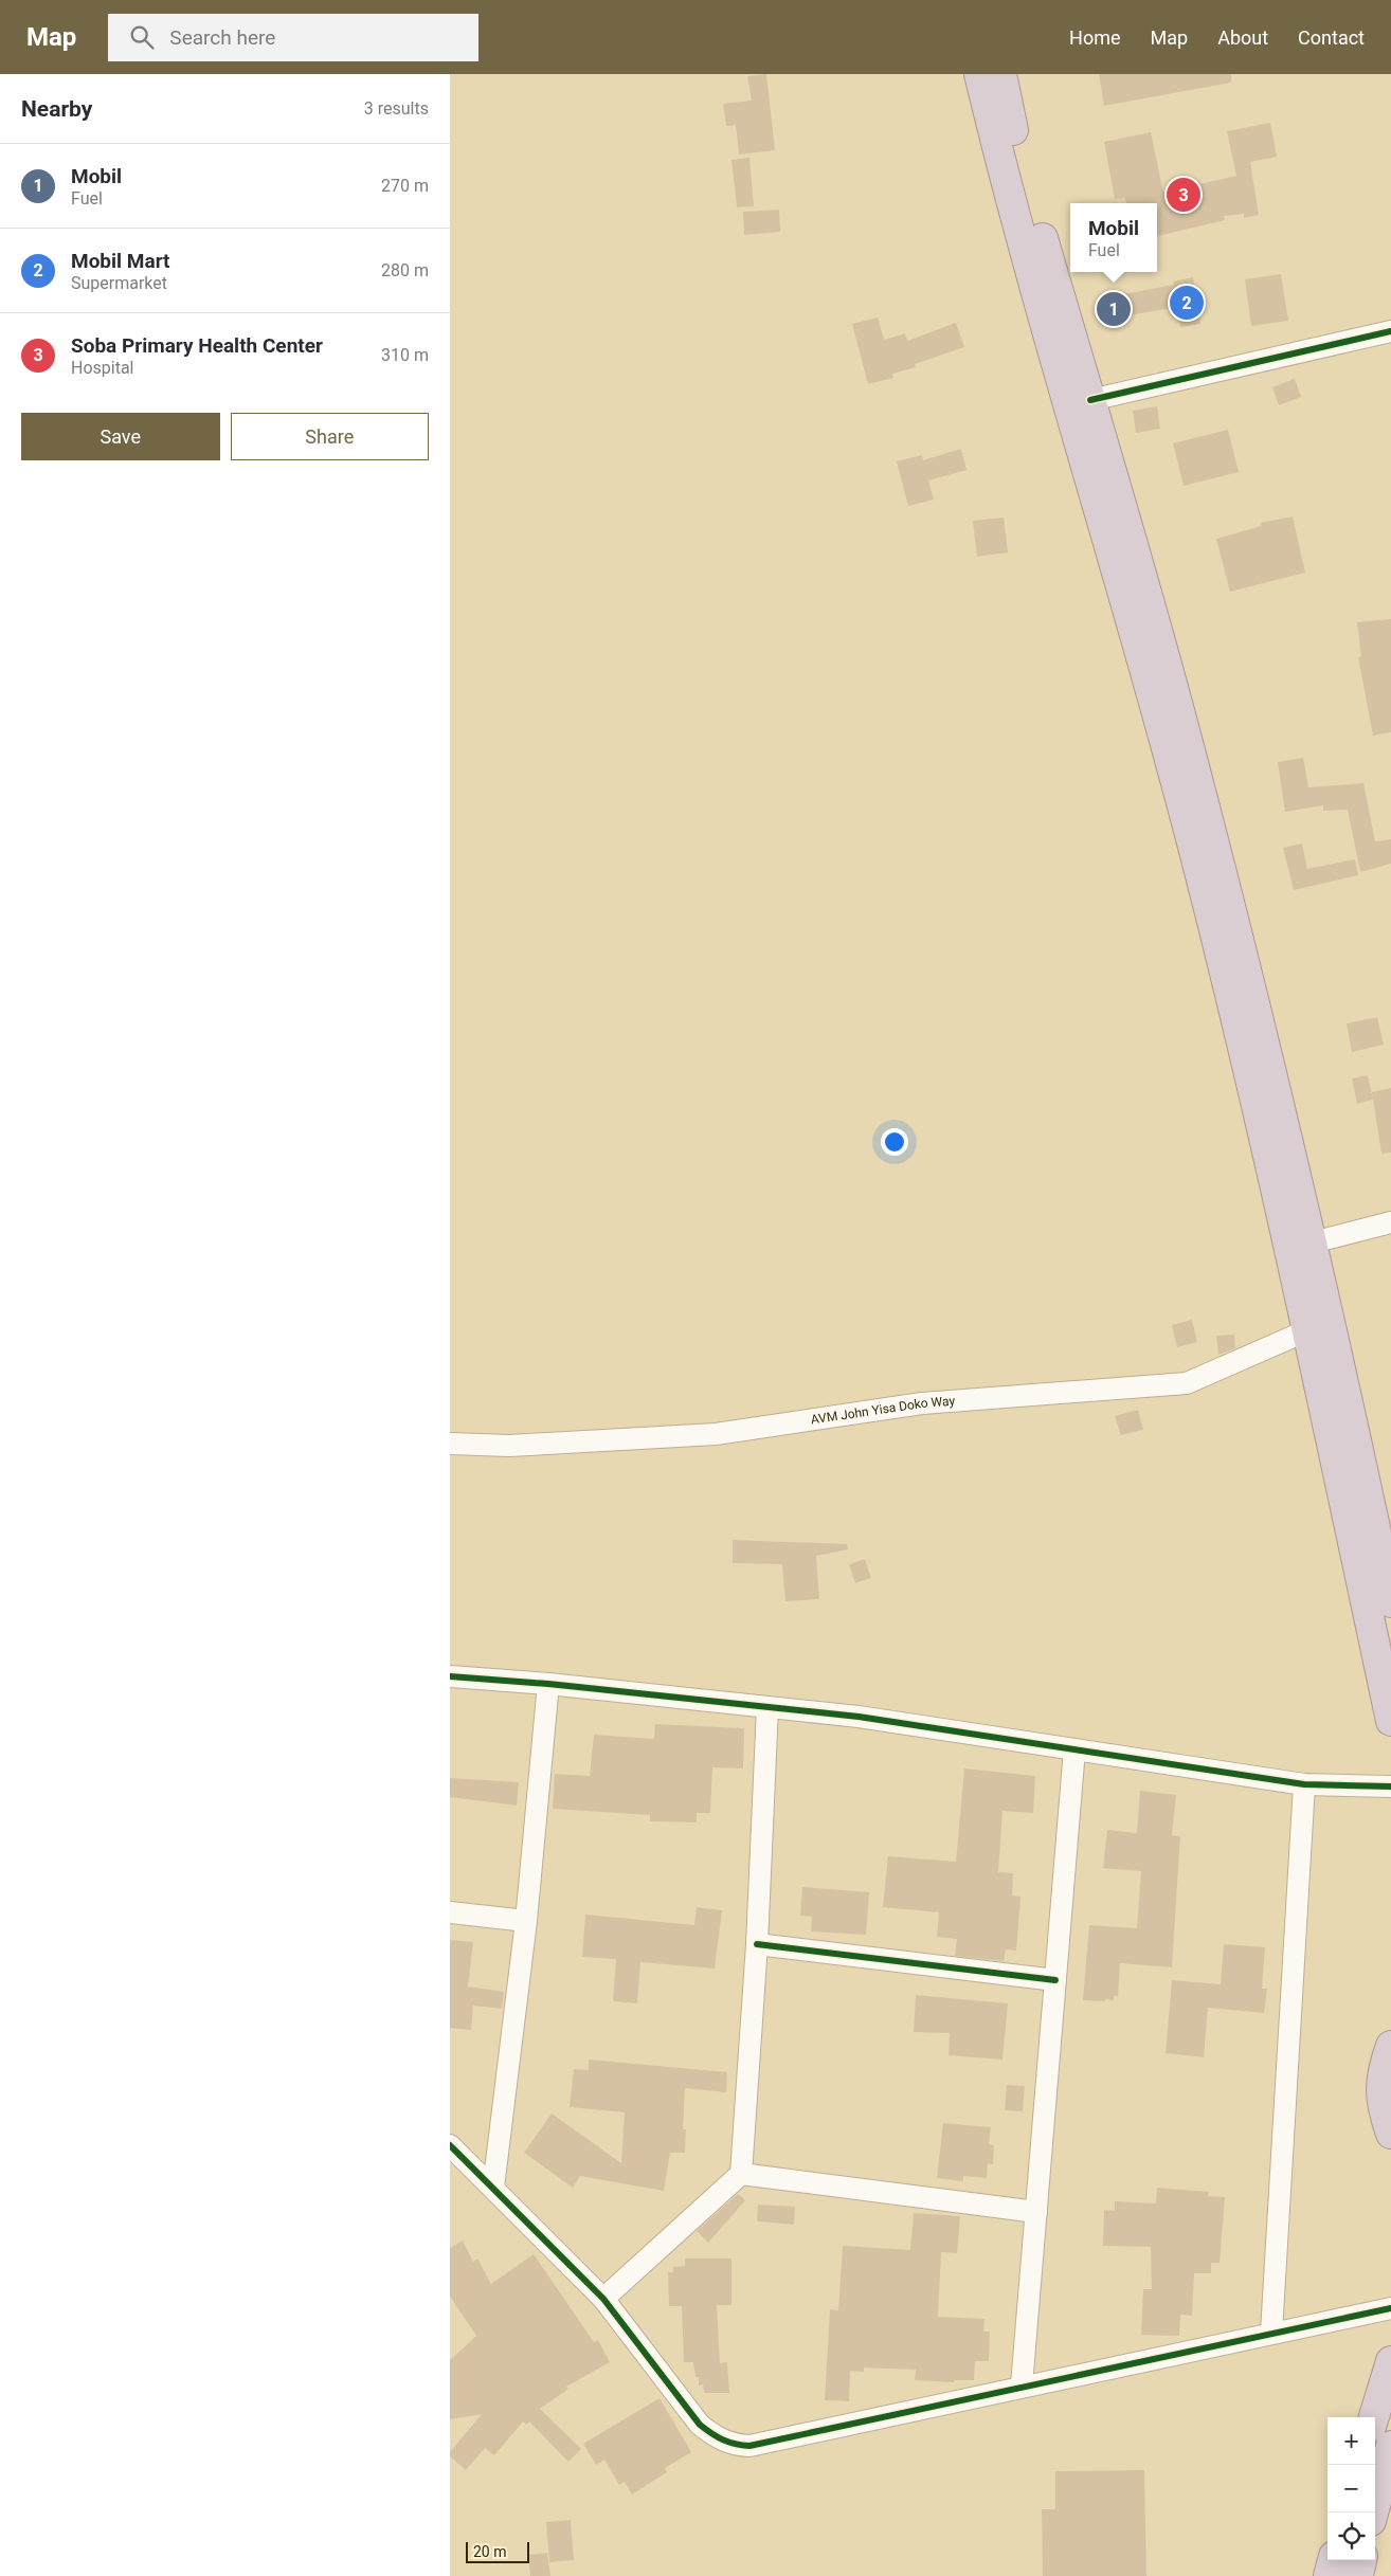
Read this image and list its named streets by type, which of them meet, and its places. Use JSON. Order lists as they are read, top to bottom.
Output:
{
  "streets": {
    "street": ["AVM John Yisa Doko Way"]
  },
  "scale_bar": "20 m",
  "page": {
    "header": "Map",
    "search": "Search here",
    "nav": [
      "Home",
      "Map",
      "About",
      "Contact"
    ],
    "heading": ["Nearby", "3 results"],
    "list": [
      {
        "mark": "1",
        "name": "Mobil",
        "note": "Fuel",
        "value": "270 m"
      },
      {
        "mark": "2",
        "name": "Mobil Mart",
        "note": "Supermarket",
        "value": "280 m"
      },
      {
        "mark": "3",
        "name": "Soba Primary Health Center",
        "note": "Hospital",
        "value": "310 m"
      }
    ],
    "pins": ["3", "2", "1"],
    "popup": ["Mobil", "Fuel"],
    "buttons": ["Save", "Share"],
    "map_buttons": ["+", "−"],
    "scale": "20 m"
  }
}
